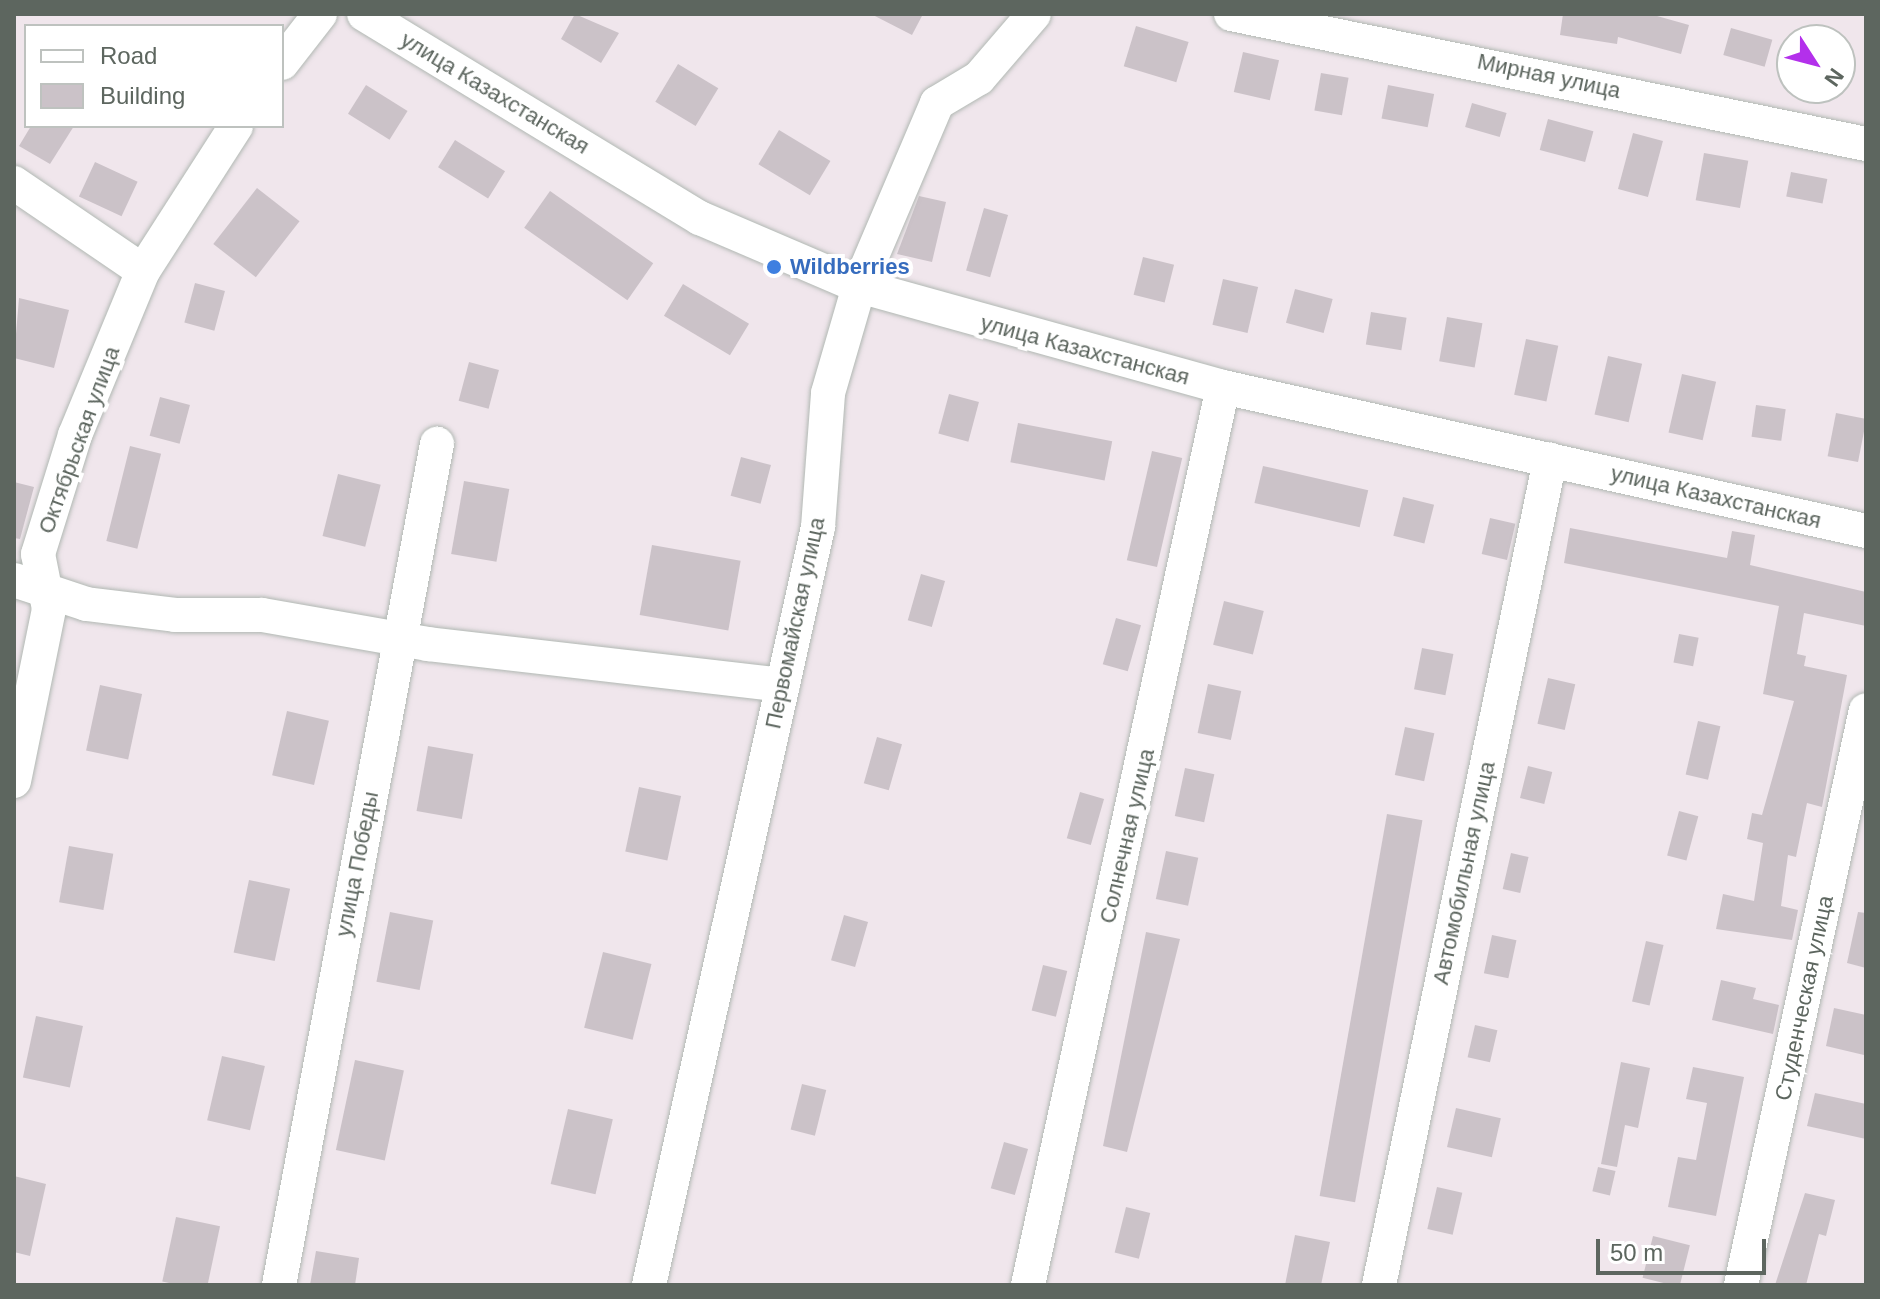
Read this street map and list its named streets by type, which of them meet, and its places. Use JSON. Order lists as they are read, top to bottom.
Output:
{
  "streets": {
    "street": [
      "Мирная улица",
      "улица Казахстанская",
      "Октябрьская улица",
      "Первомайская улица",
      "Солнечная улица",
      "улица Победы",
      "Автомобильная улица",
      "Студенческая улица"
    ]
  },
  "crossings": [
    ["улица Казахстанская", "Первомайская улица"],
    ["улица Казахстанская", "Солнечная улица"],
    ["улица Казахстанская", "Автомобильная улица"]
  ],
  "places": ["Wildberries"],
  "legend": ["Road", "Building"],
  "scale_bar": "50 m",
  "north": "bottom right"
}
